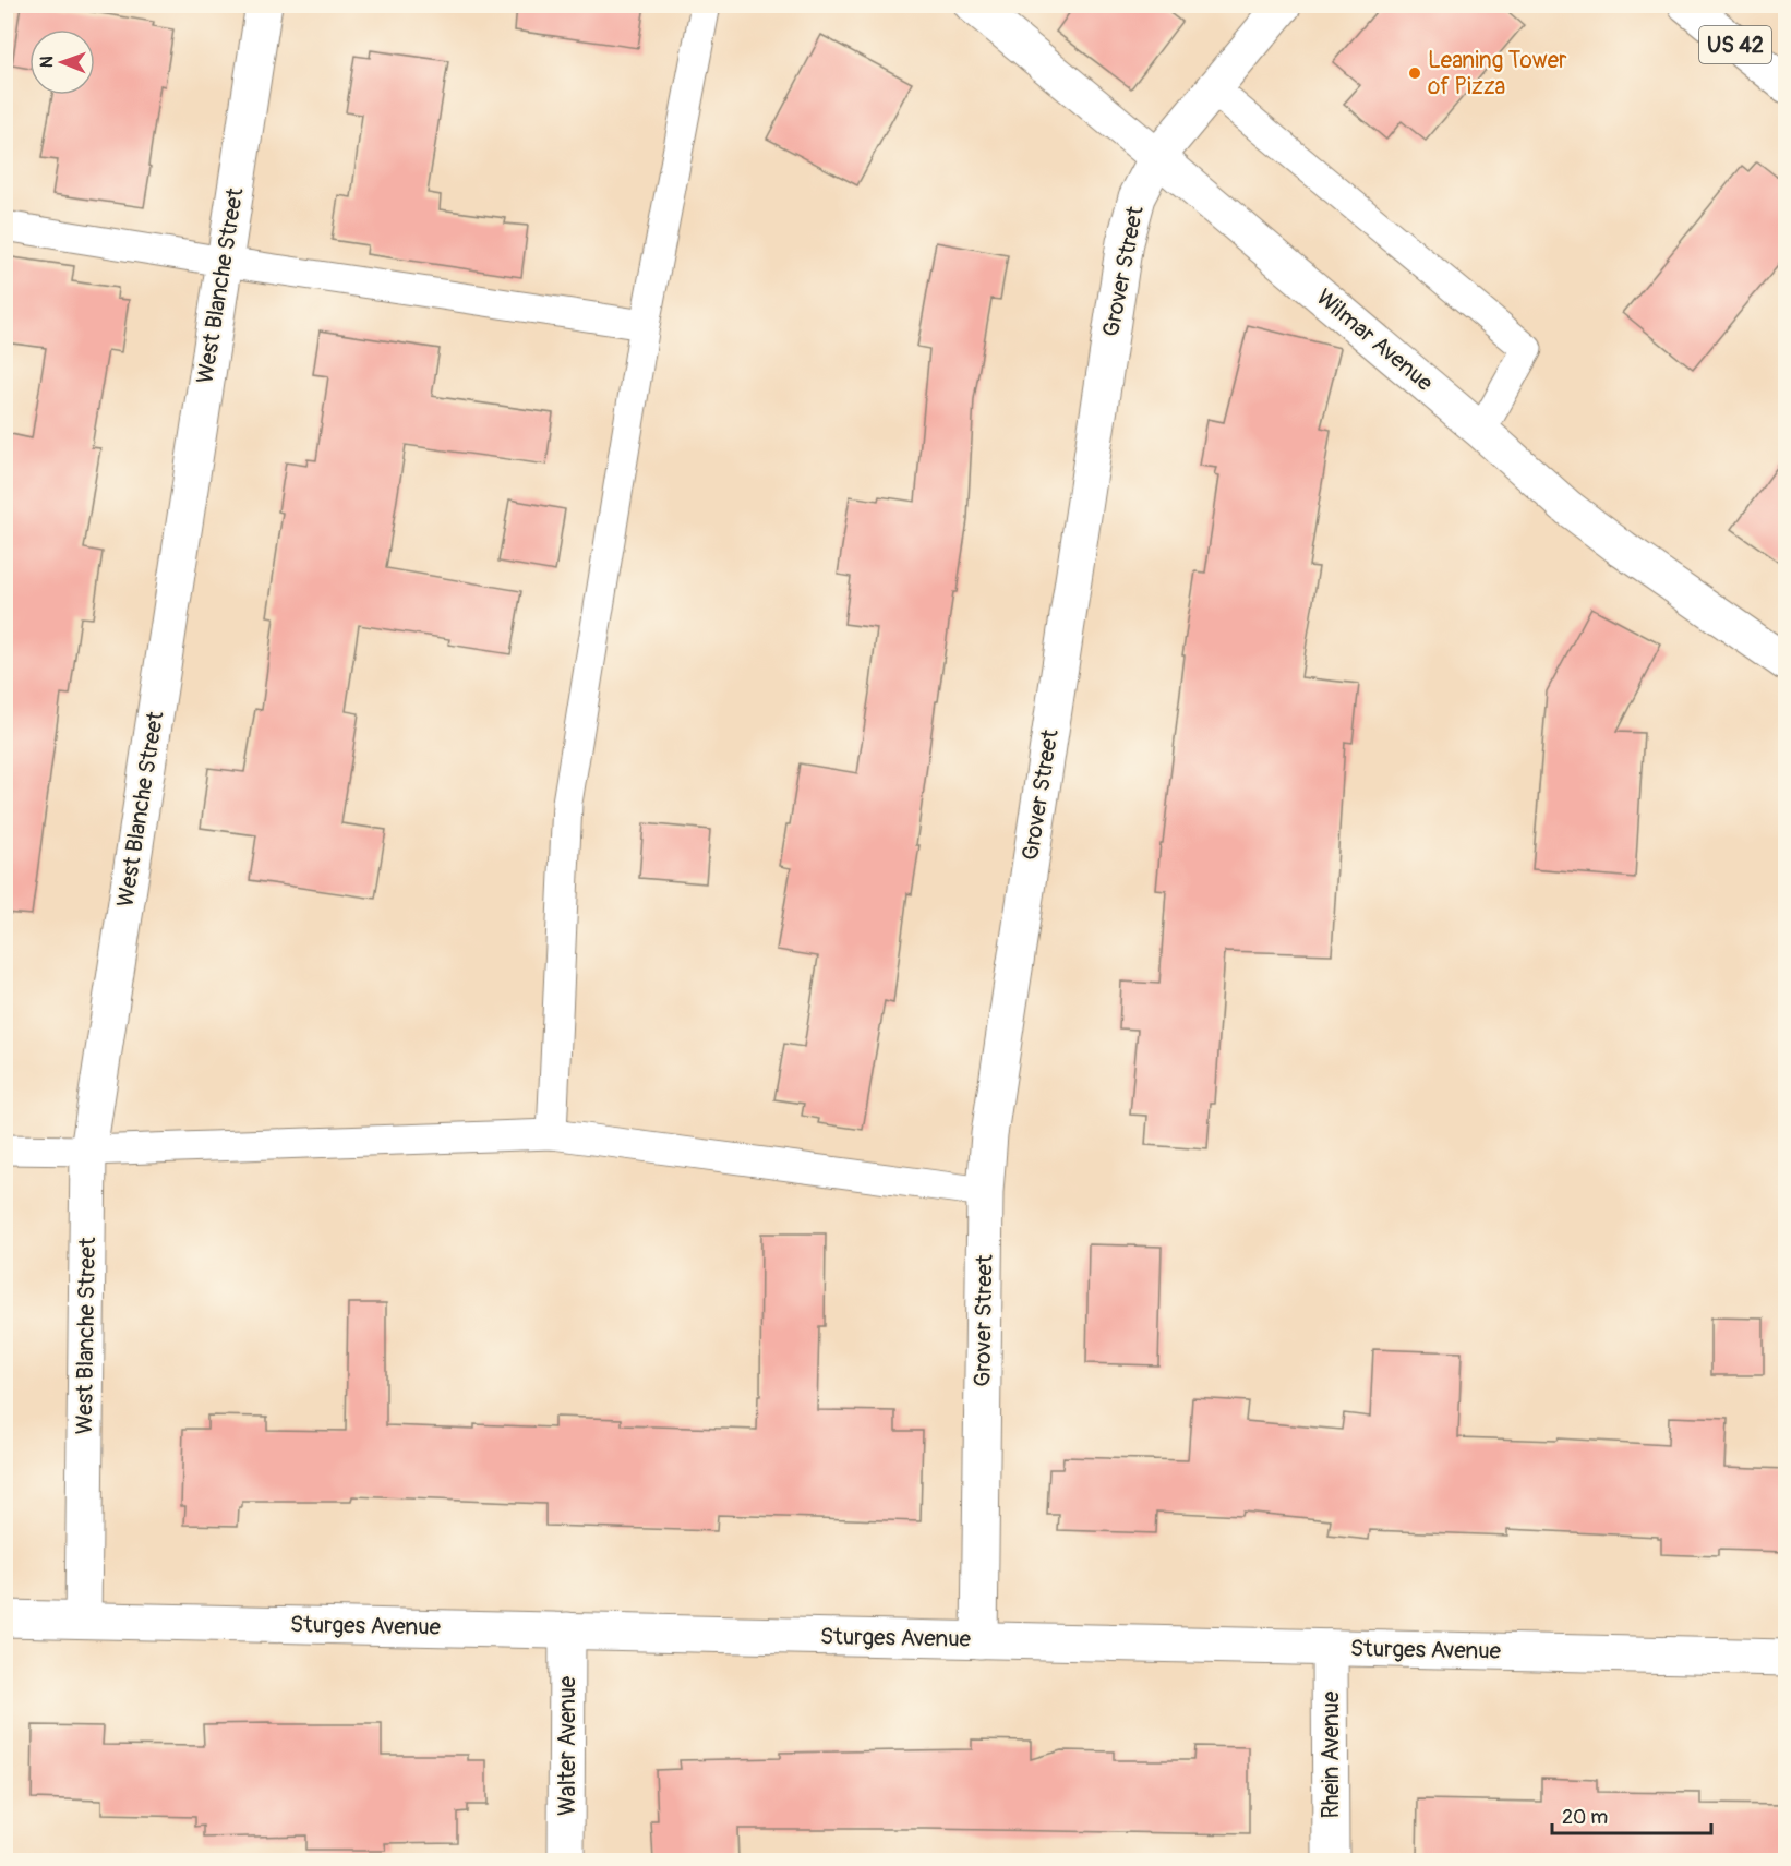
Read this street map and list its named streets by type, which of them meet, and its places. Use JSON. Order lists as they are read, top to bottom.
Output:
{
  "streets": {
    "street": [
      "US 42",
      "Grover Street",
      "West Blanche Street",
      "Wilmar Avenue",
      "Sturges Avenue",
      "Walter Avenue",
      "Rhein Avenue"
    ]
  },
  "crossings": [
    ["Grover Street", "Wilmar Avenue"],
    ["Grover Street", "Sturges Avenue"],
    ["West Blanche Street", "Sturges Avenue"],
    ["Sturges Avenue", "Walter Avenue"],
    ["Sturges Avenue", "Rhein Avenue"]
  ],
  "places": ["Leaning Tower of Pizza"],
  "scale_bar": "20 m",
  "north": "left"
}
